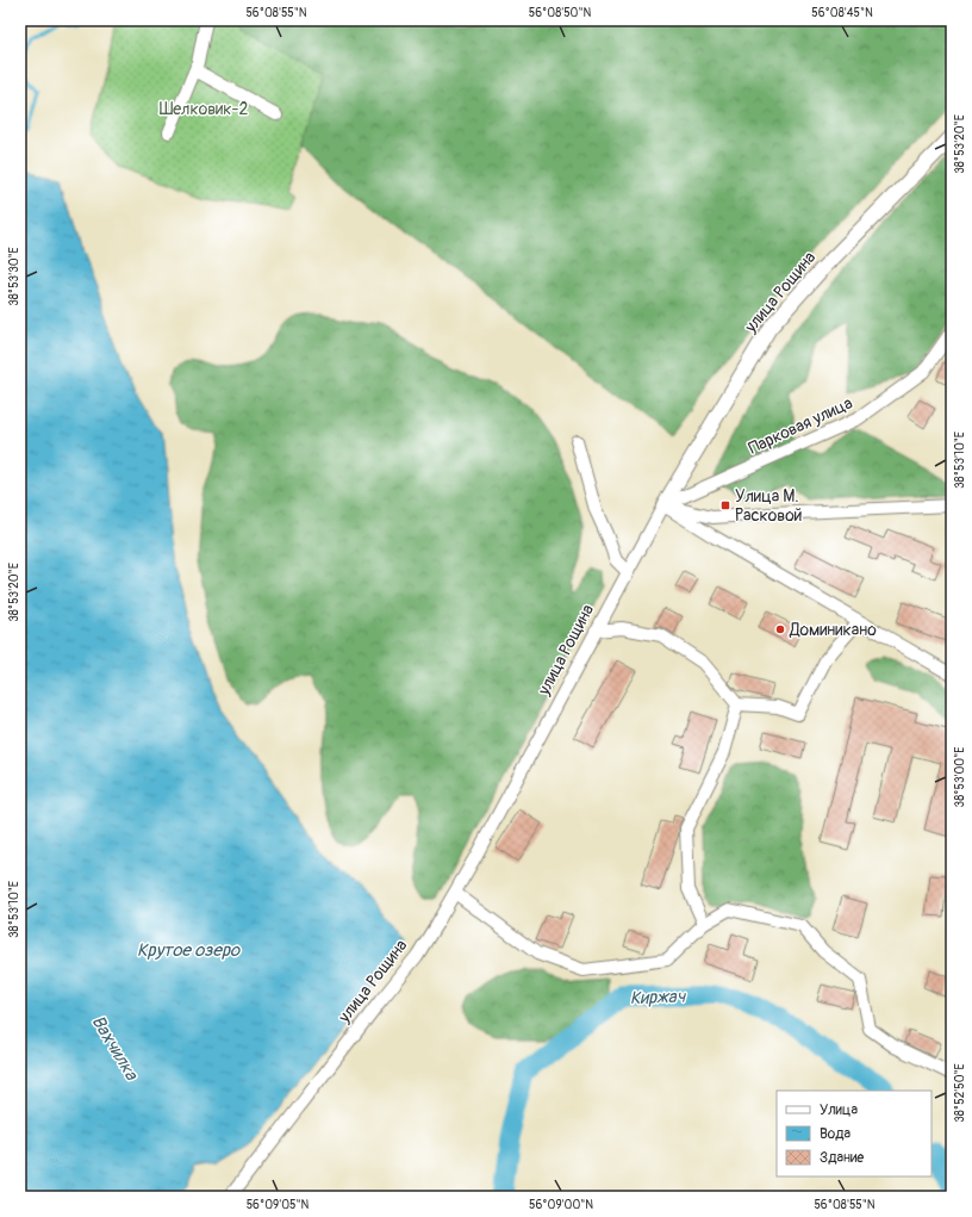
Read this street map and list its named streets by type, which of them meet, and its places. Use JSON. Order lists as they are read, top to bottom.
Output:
{
  "streets": {
    "street": ["улица Рощина", "Парковая улица"]
  },
  "crossings": [
    ["улица Рощина", "Парковая улица"]
  ],
  "water": ["Крутое озеро", "Киржач", "Вахчилка"],
  "parks": ["Шелковик-2"],
  "places": {
    "transit": ["Улица М. Расковой"],
    "other": ["Доминикано"]
  },
  "legend": ["Улица", "Вода", "Здание"],
  "coordinates": [
    "56°08'55\"N",
    "56°08'50\"N",
    "56°08'45\"N",
    "38°53'20\"E",
    "38°53'30\"E",
    "38°53'10\"E",
    "38°53'00\"E",
    "38°52'50\"E",
    "56°09'05\"N",
    "56°09'00\"N"
  ]
}
